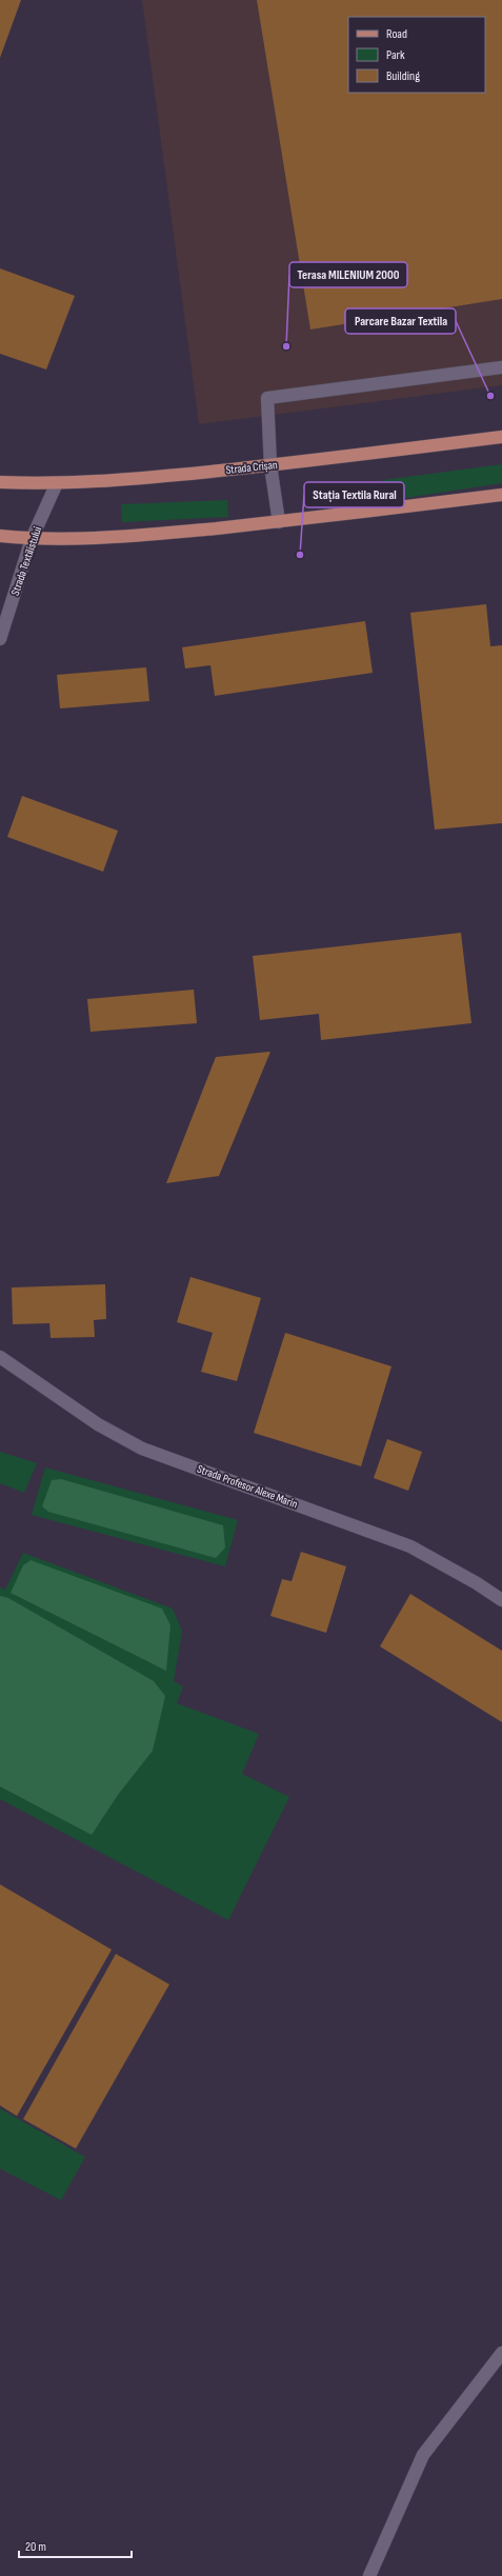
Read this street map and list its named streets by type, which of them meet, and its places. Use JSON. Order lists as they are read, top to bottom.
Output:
{
  "streets": {
    "main road": ["Strada Crișan"],
    "street": ["Strada Textilistului", "Strada Profesor Alexe Marin"]
  },
  "crossings": [
    ["Strada Crișan", "Strada Textilistului"]
  ],
  "places": ["Terasa MILENIUM 2000", "Parcare Bazar Textila", "Stația Textila Rural"],
  "legend": ["Road", "Park", "Building"],
  "scale_bar": "20 m"
}
